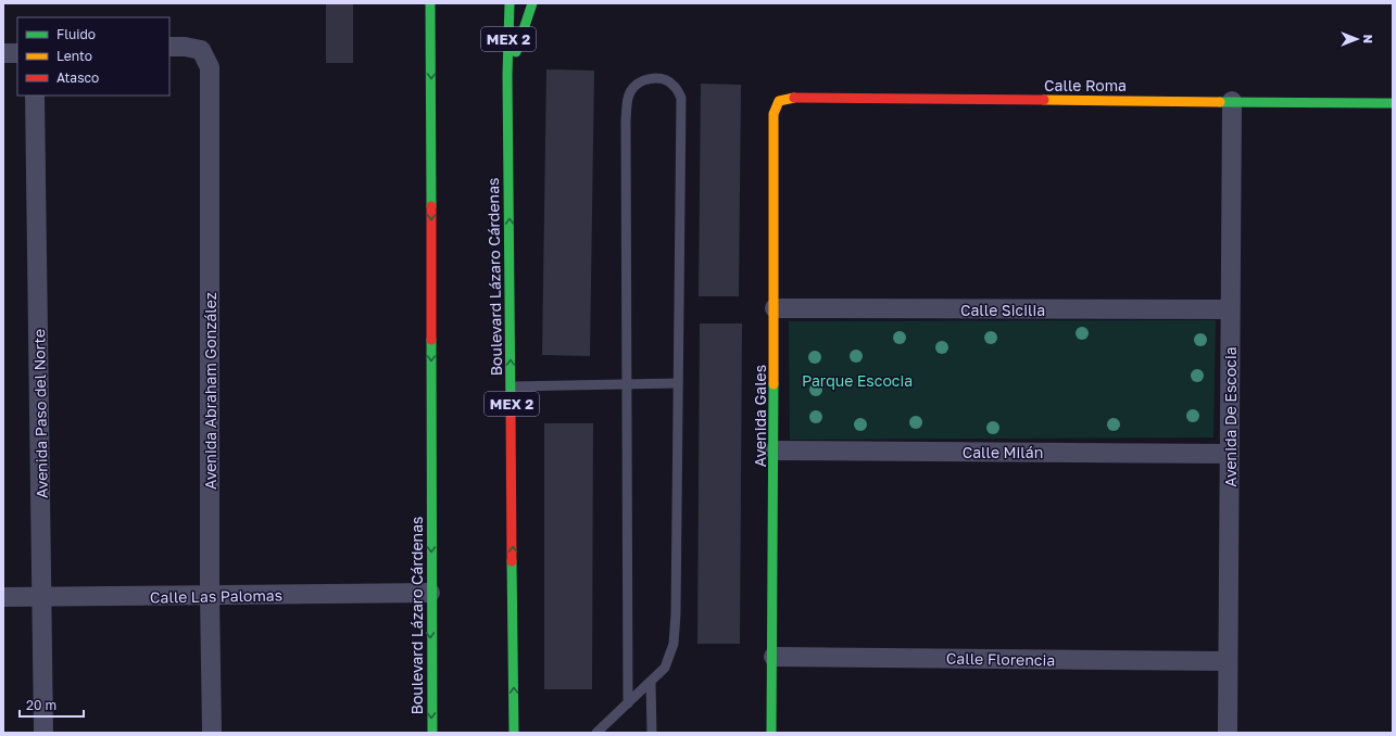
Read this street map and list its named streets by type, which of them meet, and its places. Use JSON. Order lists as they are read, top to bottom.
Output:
{
  "streets": {
    "main road": [
      "MEX 2",
      "Calle Roma",
      "Boulevard Lázaro Cárdenas",
      "Avenida Gales"
    ],
    "street": [
      "Calle Sicilia",
      "Avenida Abraham González",
      "Avenida Paso del Norte",
      "Avenida De Escocia",
      "Calle Milán",
      "Calle Las Palomas",
      "Calle Florencia"
    ]
  },
  "crossings": [
    ["Calle Roma", "Avenida Gales"],
    ["Calle Roma", "Avenida De Escocia"],
    ["Boulevard Lázaro Cárdenas", "Calle Las Palomas"],
    ["Calle Sicilia", "Avenida Gales"],
    ["Calle Sicilia", "Avenida De Escocia"],
    ["Avenida Abraham González", "Calle Las Palomas"],
    ["Avenida Paso del Norte", "Calle Las Palomas"],
    ["Avenida Gales", "Calle Milán"],
    ["Avenida Gales", "Calle Florencia"],
    ["Avenida De Escocia", "Calle Milán"],
    ["Avenida De Escocia", "Calle Florencia"]
  ],
  "parks": ["Parque Escocia"],
  "legend": ["Fluido", "Lento", "Atasco"],
  "scale_bar": "20 m",
  "north": "right"
}
